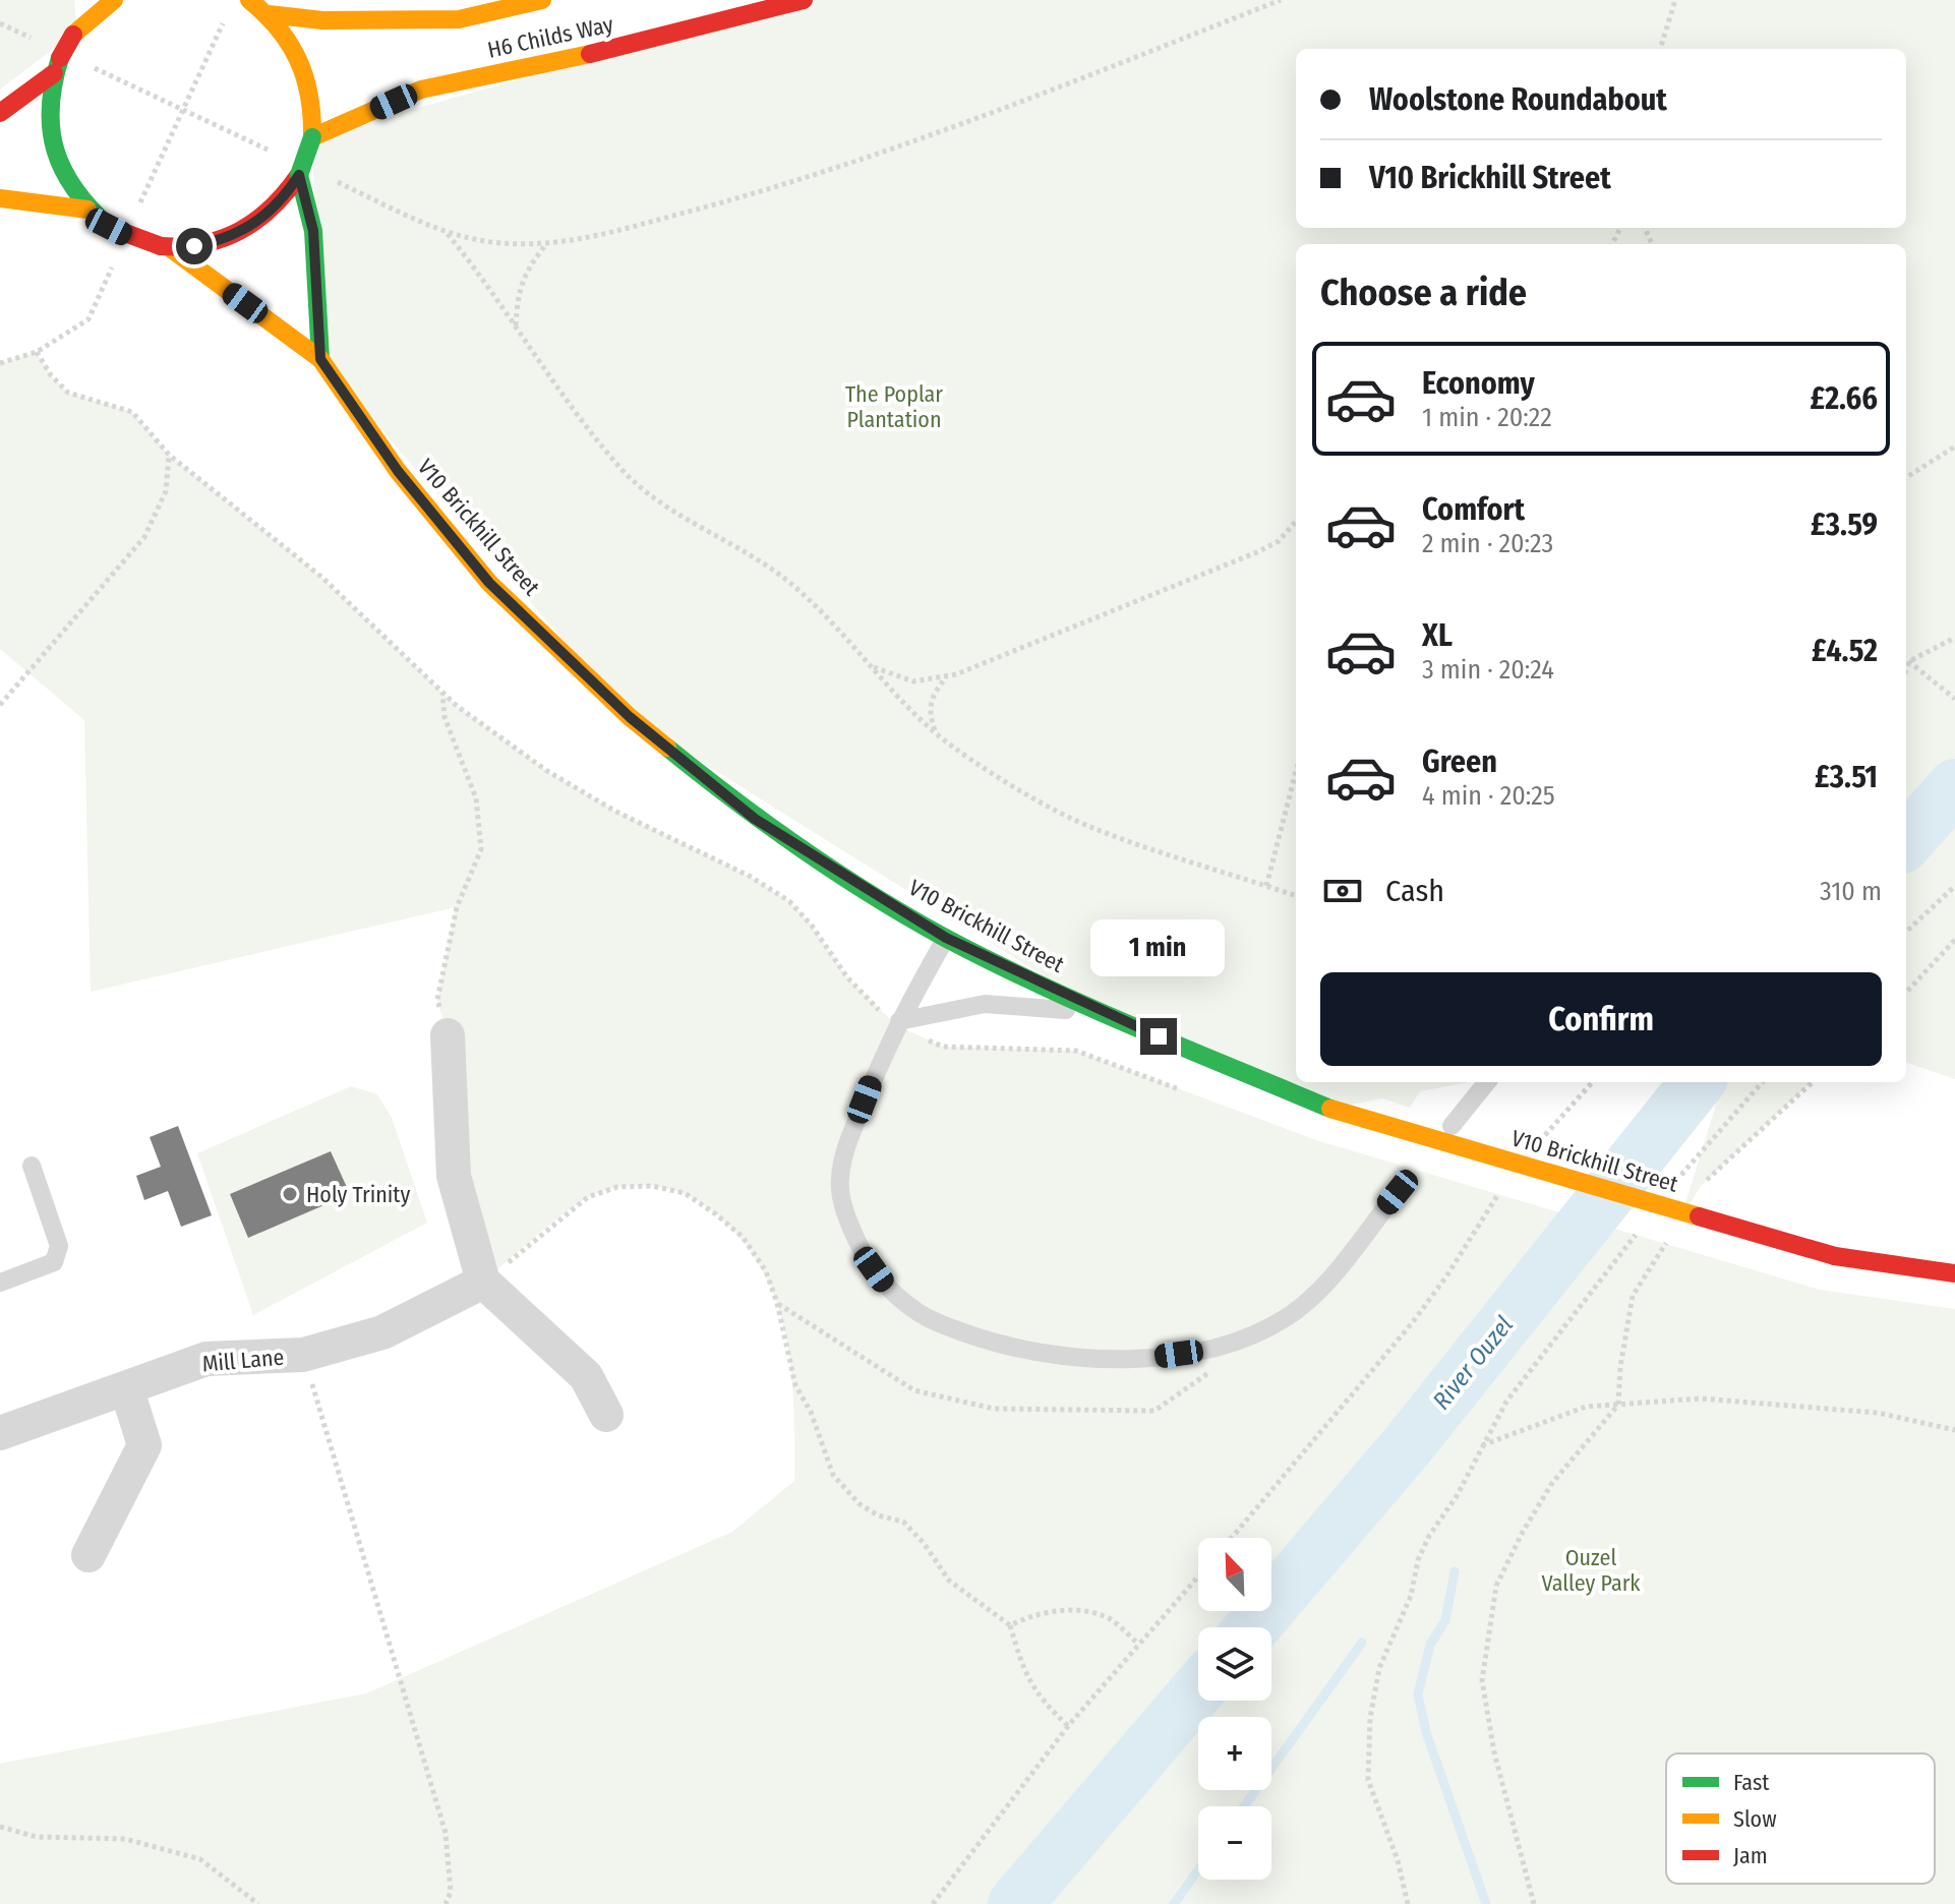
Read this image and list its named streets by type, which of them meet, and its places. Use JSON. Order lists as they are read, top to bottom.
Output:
{
  "streets": {
    "street": ["H6 Childs Way", "V10 Brickhill Street", "Mill Lane"]
  },
  "water": ["River Ouzel"],
  "parks": ["The Poplar Plantation", "Ouzel Valley Park"],
  "places": ["Holy Trinity"],
  "legend": ["Fast", "Slow", "Jam"],
  "north": "top left",
  "page": {
    "banner": ["Woolstone Roundabout", "V10 Brickhill Street"],
    "heading": "Choose a ride",
    "list": [
      {
        "name": "Economy",
        "note": "1 min · 20:22",
        "value": "£2.66"
      },
      {
        "name": "Comfort",
        "note": "2 min · 20:23",
        "value": "£3.59"
      },
      {
        "name": "XL",
        "note": "3 min · 20:24",
        "value": "£4.52"
      },
      {
        "name": "Green",
        "note": "4 min · 20:25",
        "value": "£3.51"
      }
    ],
    "pay": ["Cash", "310 m"],
    "bubble": "1 min",
    "buttons": "Confirm",
    "map_buttons": ["+", "−"]
  }
}
